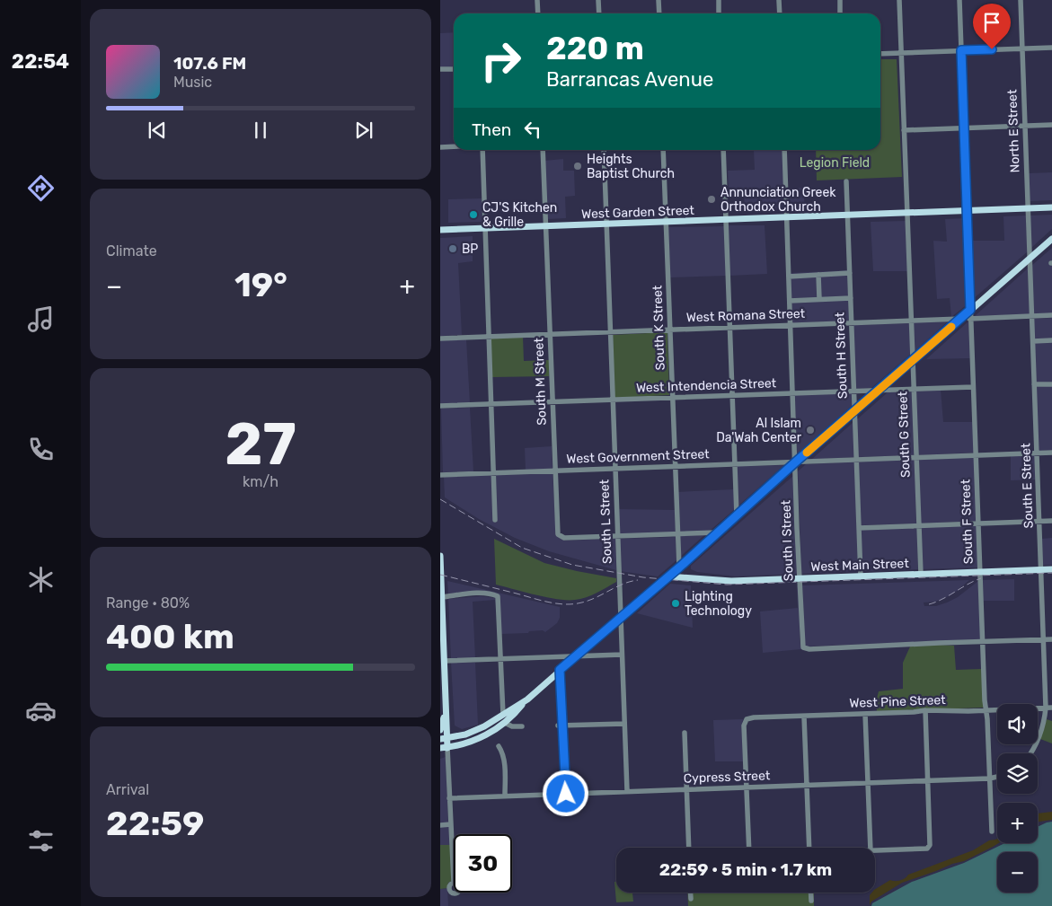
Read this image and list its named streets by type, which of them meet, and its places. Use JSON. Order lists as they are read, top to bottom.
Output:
{
  "streets": {
    "main road": ["West Garden Street", "West Main Street"],
    "street": [
      "North E Street",
      "West Romana Street",
      "South K Street",
      "South H Street",
      "South M Street",
      "West Intendencia Street",
      "South G Street",
      "West Government Street",
      "South E Street",
      "South L Street",
      "South F Street",
      "South I Street",
      "West Pine Street",
      "Cypress Street"
    ]
  },
  "crossings": [
    ["North E Street", "West Garden Street"],
    ["North E Street", "South E Street"],
    ["West Garden Street", "South K Street"],
    ["West Garden Street", "South H Street"],
    ["West Garden Street", "South M Street"],
    ["West Garden Street", "South G Street"],
    ["West Garden Street", "South E Street"],
    ["West Garden Street", "South L Street"],
    ["West Garden Street", "South F Street"],
    ["West Garden Street", "South I Street"],
    ["West Romana Street", "South K Street"],
    ["West Romana Street", "South H Street"],
    ["West Romana Street", "South M Street"],
    ["West Romana Street", "South G Street"],
    ["West Romana Street", "South E Street"],
    ["West Romana Street", "South L Street"],
    ["West Romana Street", "South F Street"],
    ["West Romana Street", "South I Street"],
    ["South K Street", "West Intendencia Street"],
    ["South K Street", "West Government Street"],
    ["South H Street", "West Intendencia Street"],
    ["South H Street", "West Government Street"],
    ["South H Street", "West Main Street"],
    ["South M Street", "West Intendencia Street"],
    ["South M Street", "West Government Street"],
    ["South M Street", "South L Street"],
    ["West Intendencia Street", "South G Street"],
    ["West Intendencia Street", "South L Street"],
    ["West Intendencia Street", "South F Street"],
    ["West Intendencia Street", "South I Street"],
    ["South G Street", "West Government Street"],
    ["South G Street", "West Main Street"],
    ["West Government Street", "South E Street"],
    ["West Government Street", "South L Street"],
    ["West Government Street", "South F Street"],
    ["West Government Street", "South I Street"],
    ["South E Street", "West Main Street"],
    ["South E Street", "West Pine Street"],
    ["South L Street", "Cypress Street"],
    ["South F Street", "South I Street"],
    ["South F Street", "West Main Street"],
    ["South F Street", "West Pine Street"],
    ["South F Street", "Cypress Street"],
    ["South I Street", "West Main Street"],
    ["West Pine Street", "Cypress Street"]
  ],
  "parks": ["Legion Field"],
  "places": [
    "Heights Baptist Church",
    "Annunciation Greek Orthodox Church",
    "CJ'S Kitchen & Grille",
    "BP",
    "Al Islam Da'Wah Center",
    "Lighting Technology"
  ],
  "page": {
    "tabs": "22:54",
    "turn": ["220 m", "Barrancas Avenue"],
    "song": ["107.6 FM", "Music"],
    "then": "Then",
    "tile": [
      "Climate",
      ["27", "km/h"],
      ["Range · 80%", "400 km"],
      ["Arrival", "22:59"]
    ],
    "heat": ["−", "19°", "+"],
    "map_buttons": ["+", "−"],
    "limit": "30",
    "trip": "22:59 · 5 min · 1.7 km"
  }
}
